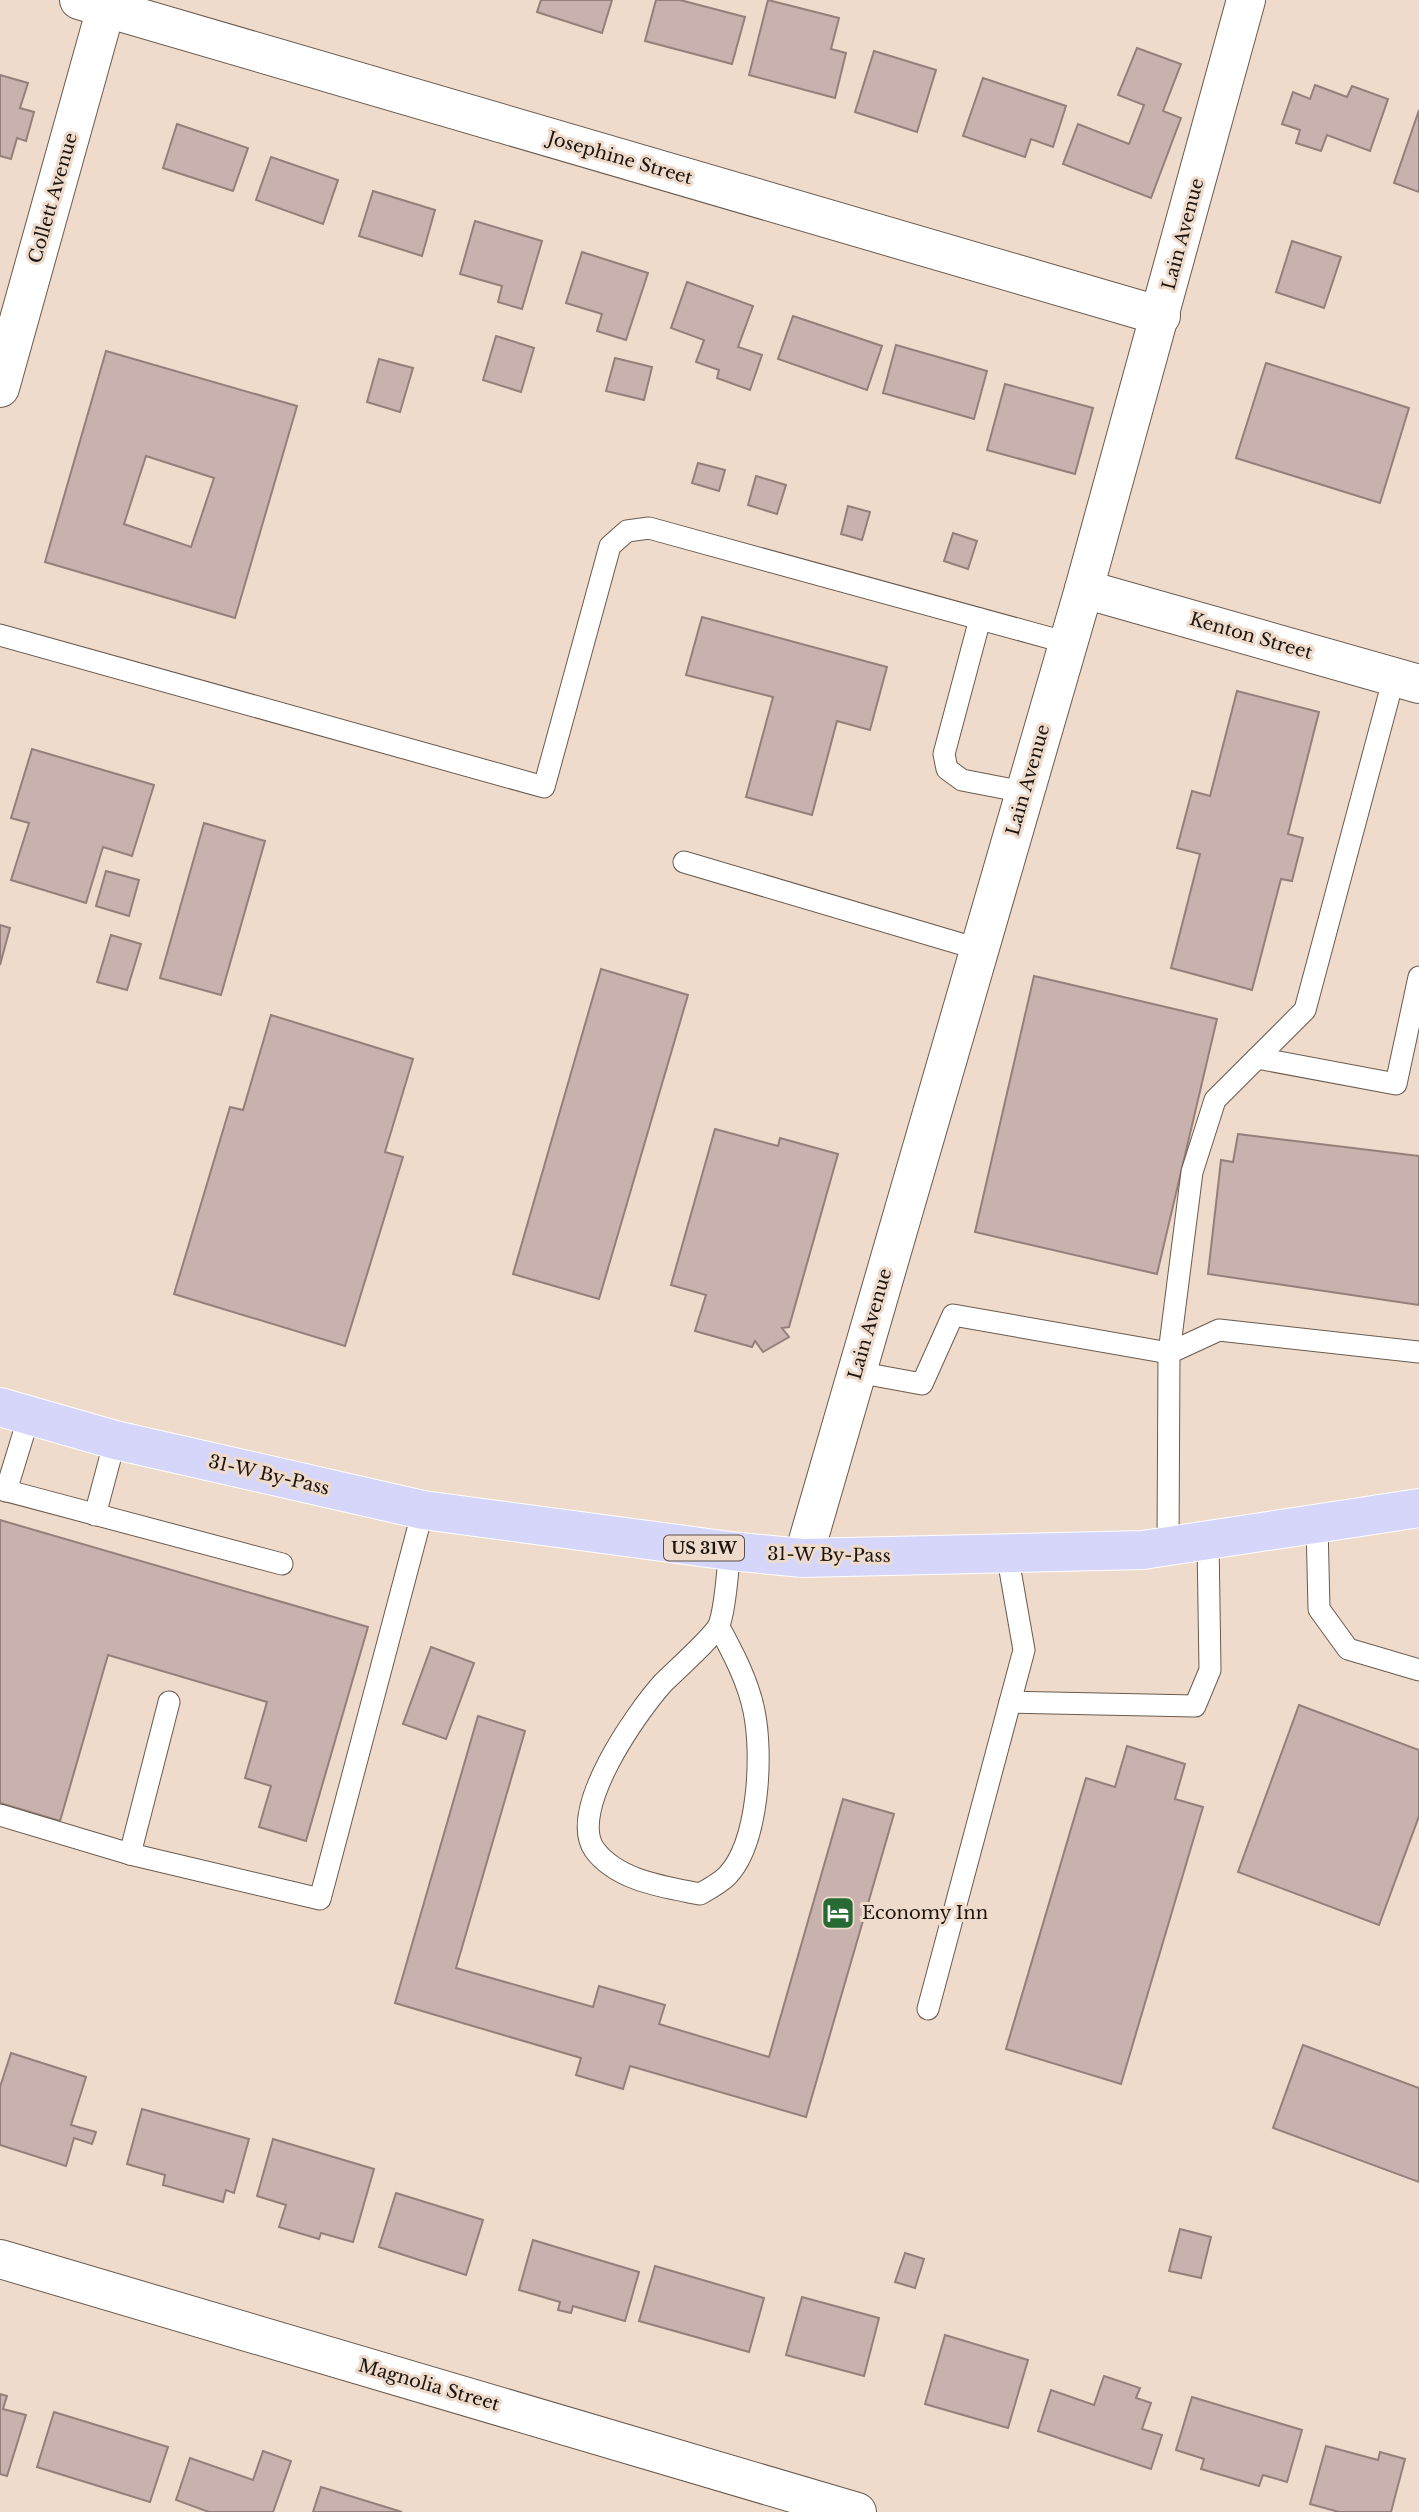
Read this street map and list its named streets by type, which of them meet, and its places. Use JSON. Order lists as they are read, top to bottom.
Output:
{
  "streets": {
    "main road": ["31-W By-Pass", "US 31W"],
    "street": [
      "Josephine Street",
      "Collett Avenue",
      "Lain Avenue",
      "Kenton Street",
      "Magnolia Street"
    ]
  },
  "crossings": [
    ["Josephine Street", "Collett Avenue"],
    ["Josephine Street", "Lain Avenue"],
    ["Lain Avenue", "Kenton Street"],
    ["Lain Avenue", "31-W By-Pass"]
  ],
  "places": {
    "hotel": ["Economy Inn"]
  }
}
